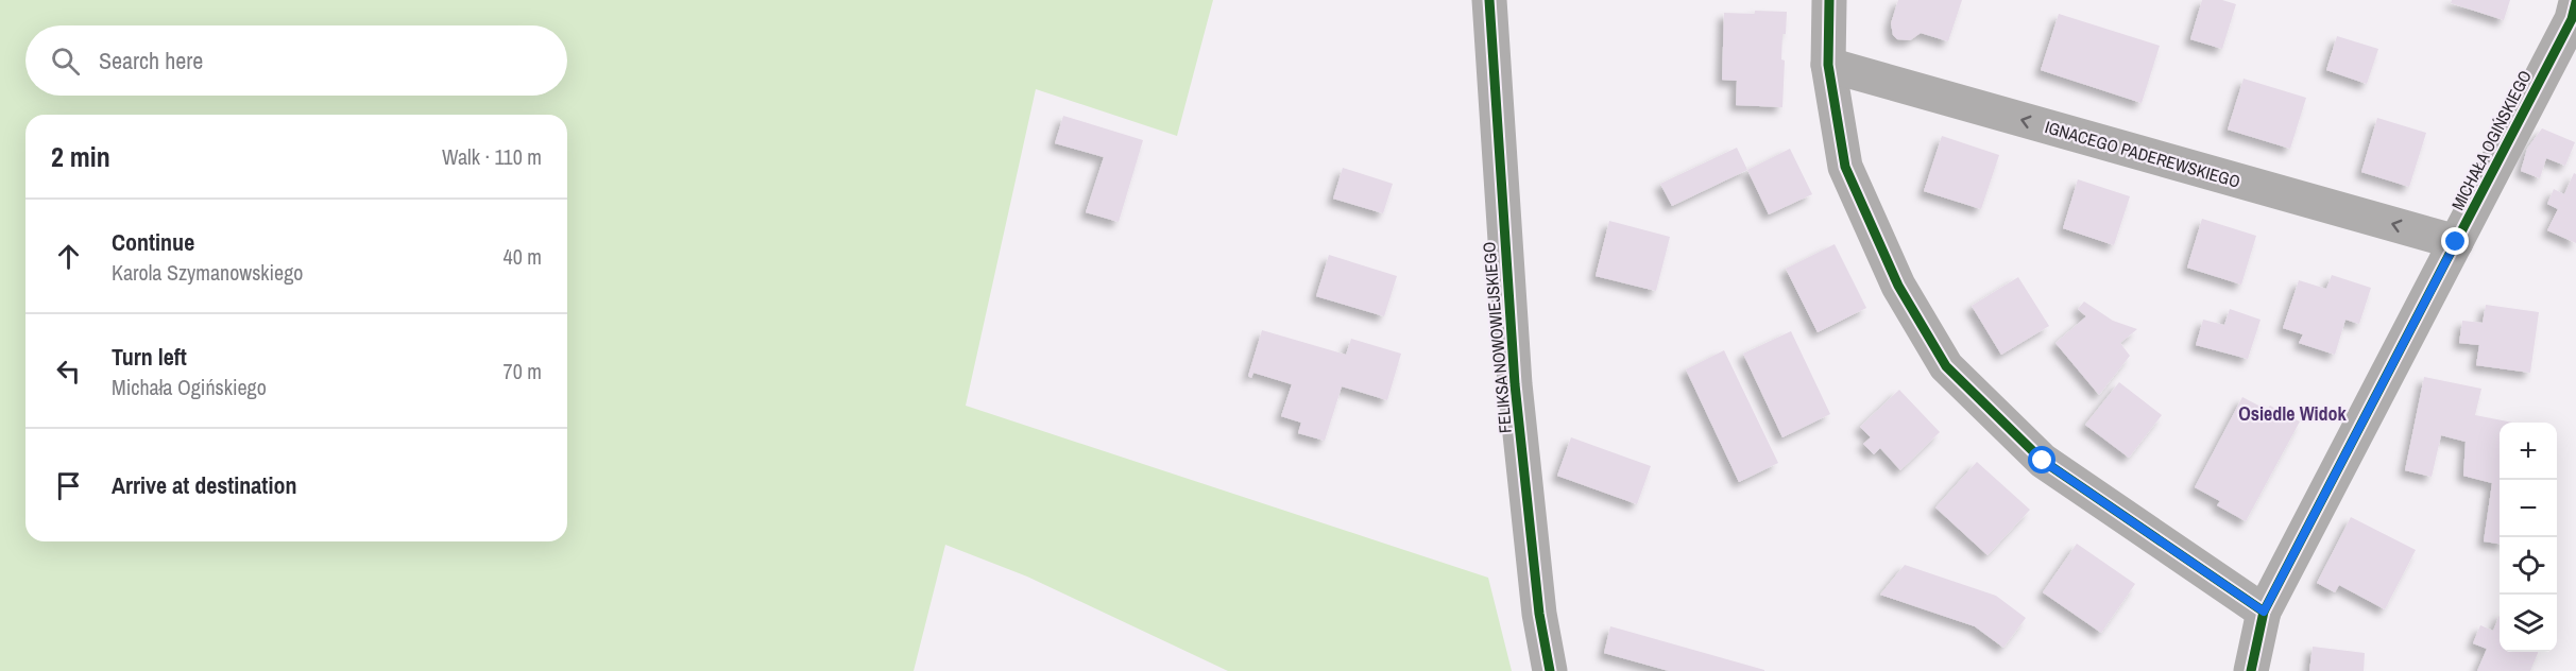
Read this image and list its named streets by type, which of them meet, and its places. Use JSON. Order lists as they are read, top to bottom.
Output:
{
  "streets": {
    "street": ["MICHAŁA OGIŃSKIEGO", "IGNACEGO PADEREWSKIEGO", "FELIKSA NOWOWIEJSKIEGO"]
  },
  "crossings": [
    ["MICHAŁA OGIŃSKIEGO", "IGNACEGO PADEREWSKIEGO"]
  ],
  "one_way": ["IGNACEGO PADEREWSKIEGO"],
  "districts": ["Osiedle Widok"],
  "page": {
    "search": "Search here",
    "heading": ["2 min", "Walk · 110 m"],
    "list": [
      ["Continue", "Karola Szymanowskiego", "40 m"],
      ["Turn left", "Michała Ogińskiego", "70 m"],
      "Arrive at destination"
    ],
    "map_buttons": ["+", "−"]
  }
}
